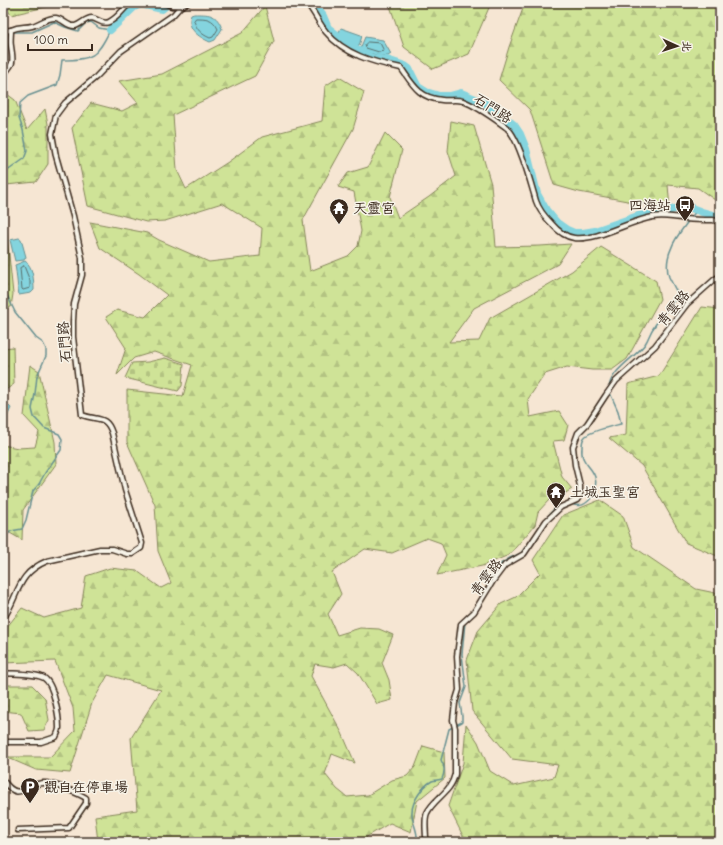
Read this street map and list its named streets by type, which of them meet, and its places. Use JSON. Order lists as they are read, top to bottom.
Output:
{
  "streets": {
    "street": ["石門路", "青雲路"]
  },
  "places": {
    "bus stop": ["四海站"],
    "temple": ["天靈宮", "土城玉聖宮"],
    "parking": ["觀自在停車場"]
  },
  "scale_bar": "100 m",
  "north": "right"
}
